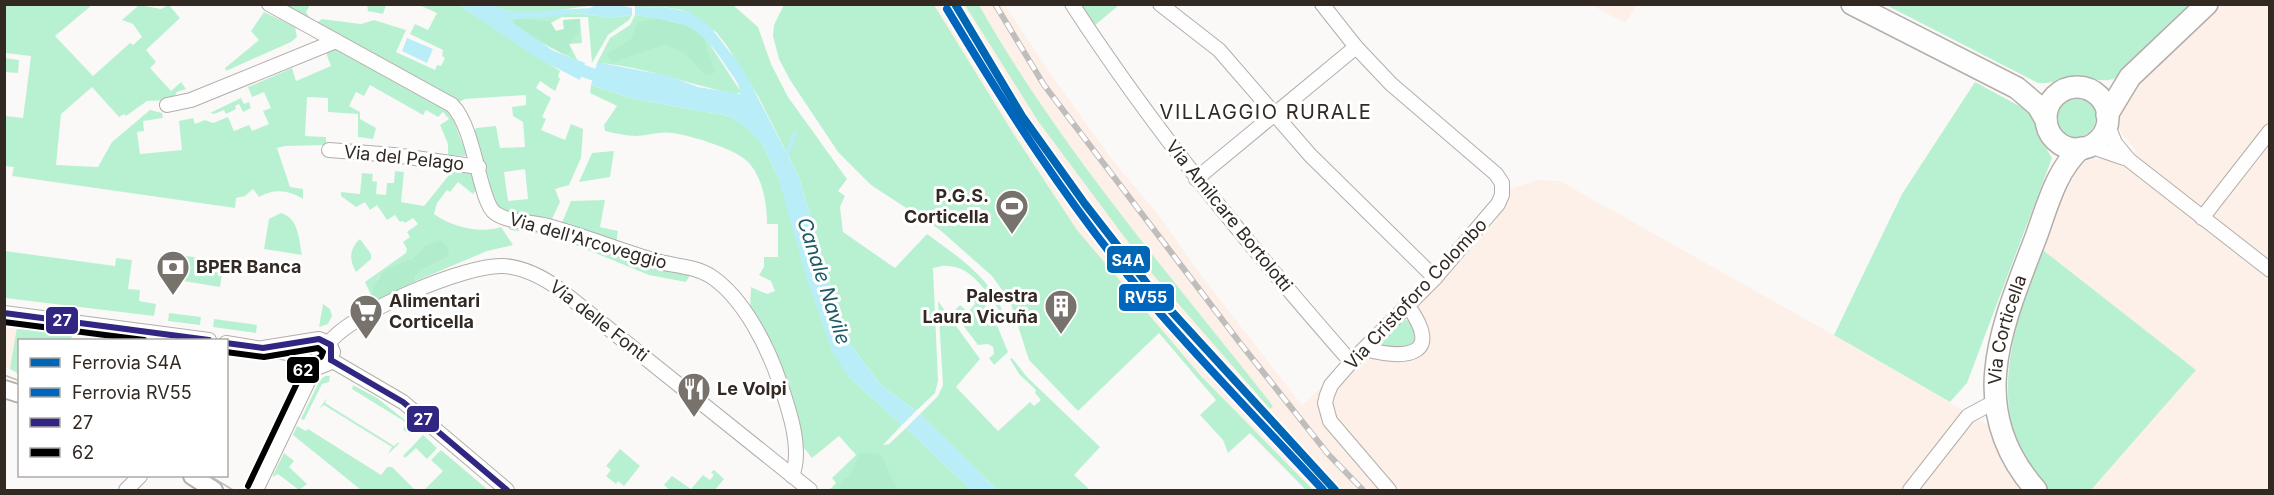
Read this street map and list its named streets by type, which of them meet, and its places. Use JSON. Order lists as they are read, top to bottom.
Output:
{
  "streets": {
    "main road": ["Via Corticella"],
    "street": [
      "Via del Pelago",
      "Via Amilcare Bortolotti",
      "Via dell'Arcoveggio",
      "Via Cristoforo Colombo",
      "Via delle Fonti"
    ]
  },
  "crossings": [
    ["Via del Pelago", "Via dell'Arcoveggio"],
    ["Via Amilcare Bortolotti", "Via Cristoforo Colombo"],
    ["Via dell'Arcoveggio", "Via delle Fonti"]
  ],
  "districts": ["VILLAGGIO RURALE"],
  "water": ["Canale Navile"],
  "places": {
    "sports": ["P.G.S. Corticella"],
    "bank": ["BPER Banca"],
    "building": ["Palestra Laura Vicuña"],
    "supermarket": ["Alimentari Corticella"],
    "restaurant": ["Le Volpi"]
  },
  "lines": [
    "rail line S4A",
    "rail line RV55",
    "transit line 27",
    "transit line 62"
  ],
  "legend": [
    "Ferrovia S4A",
    "Ferrovia RV55",
    "27",
    "62"
  ]
}
